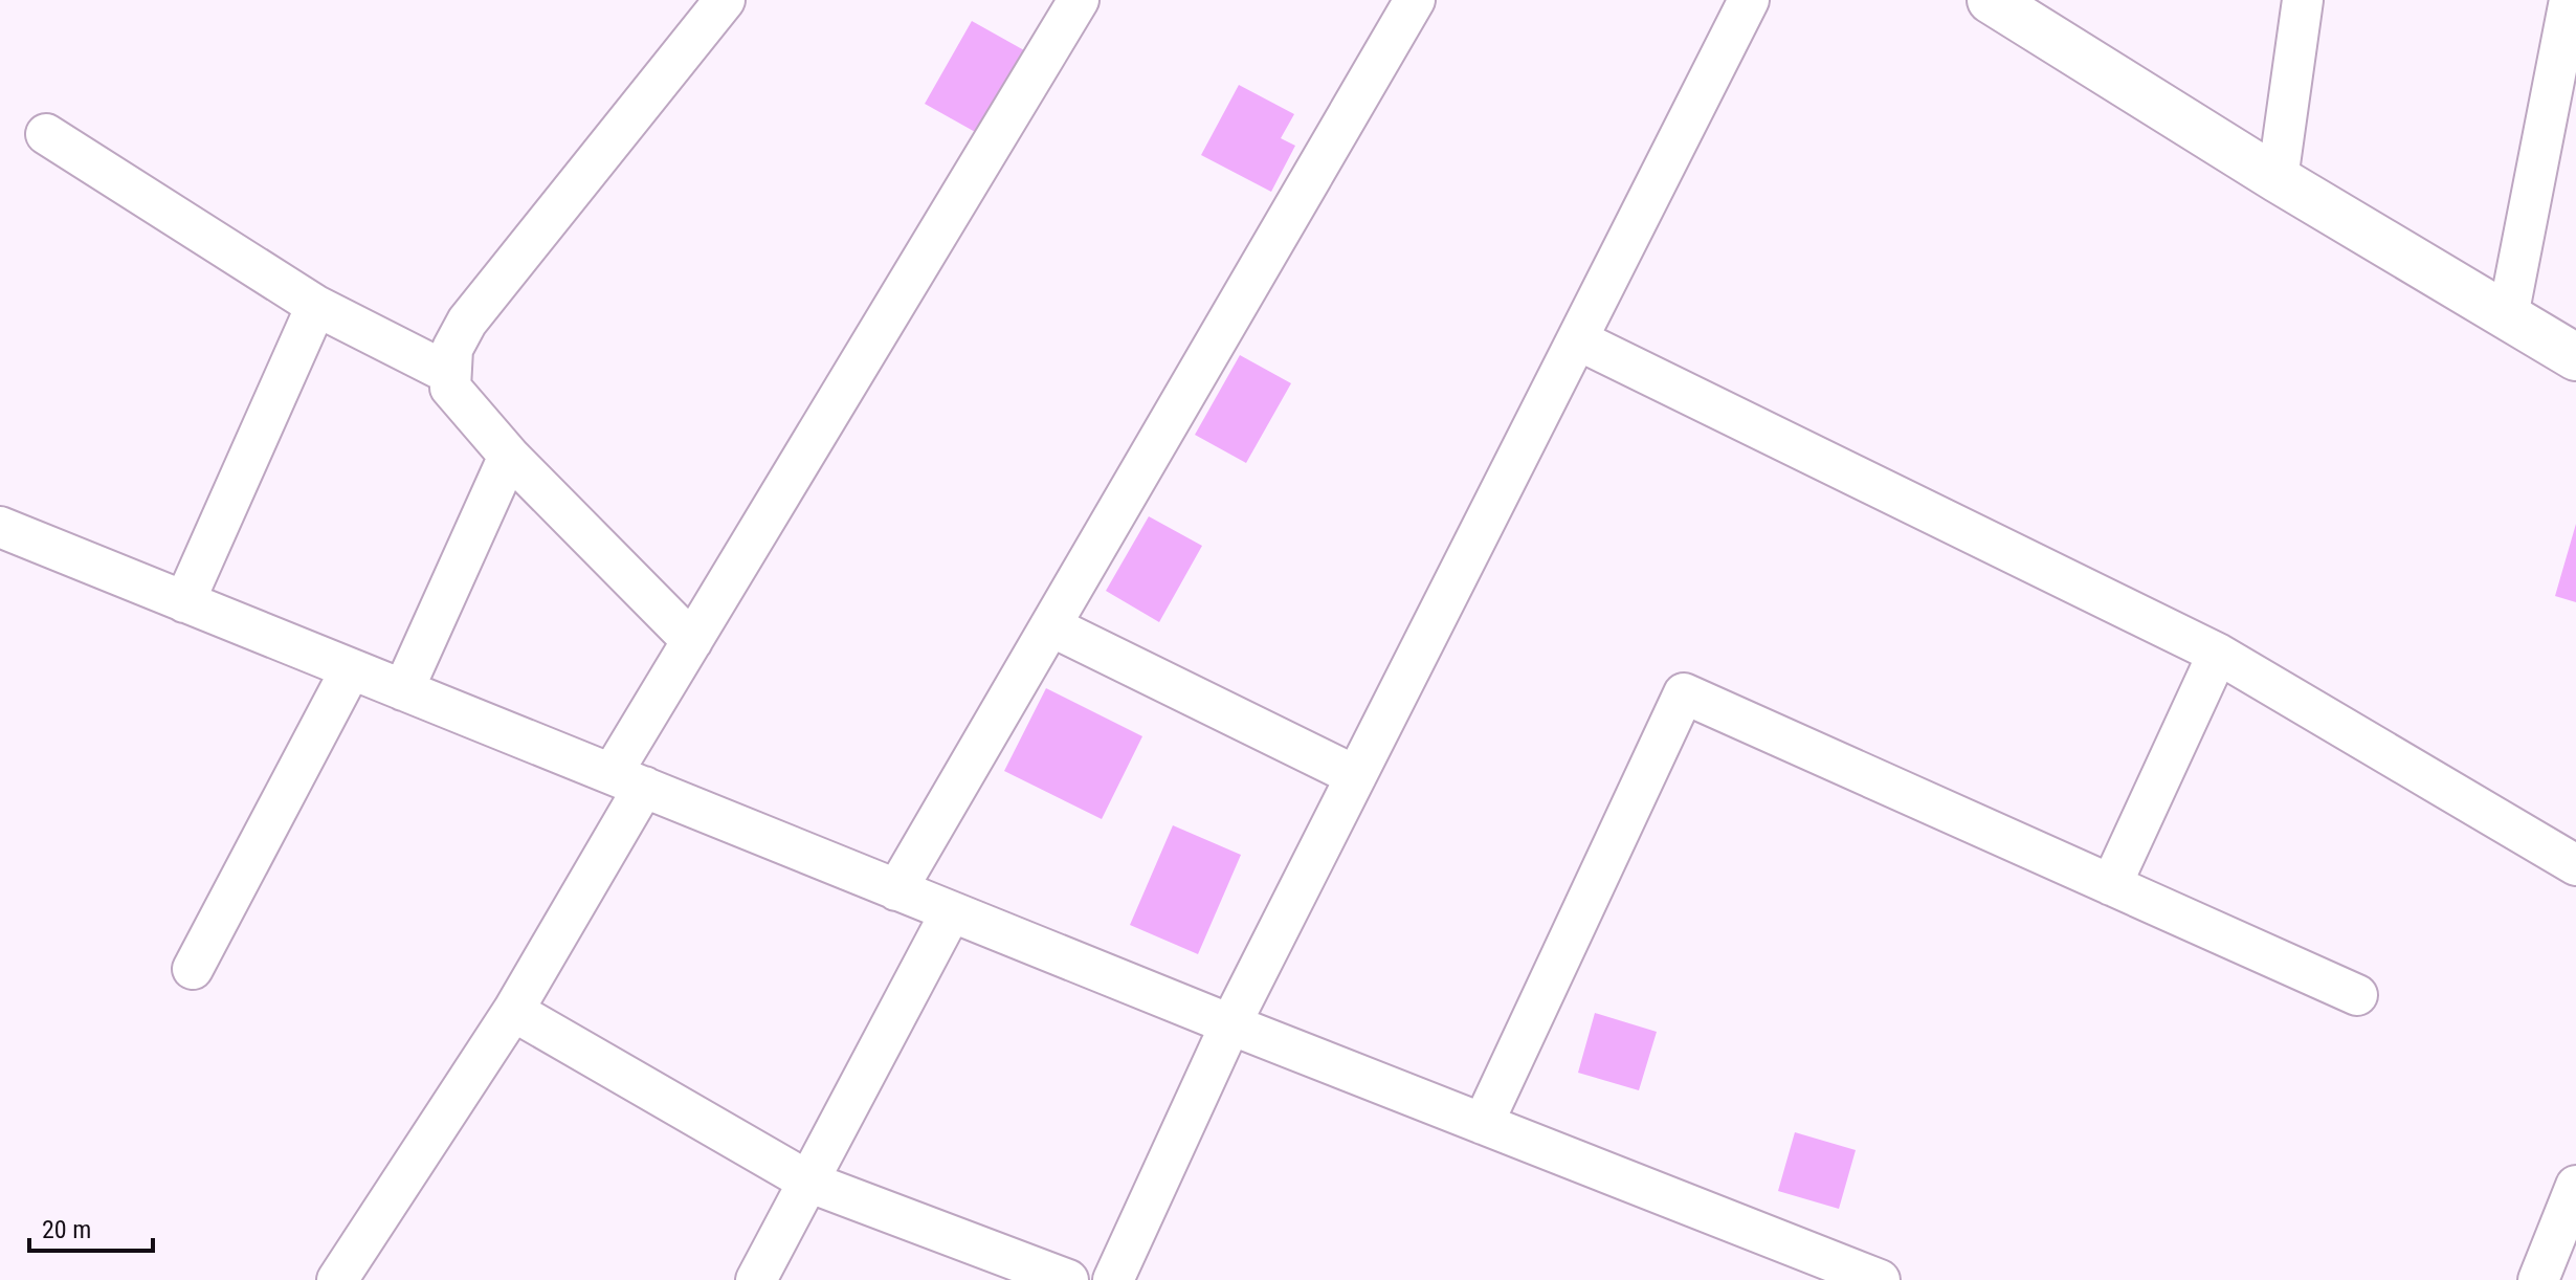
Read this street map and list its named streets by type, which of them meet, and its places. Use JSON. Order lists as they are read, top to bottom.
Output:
{
  "scale_bar": "20 m"
}
